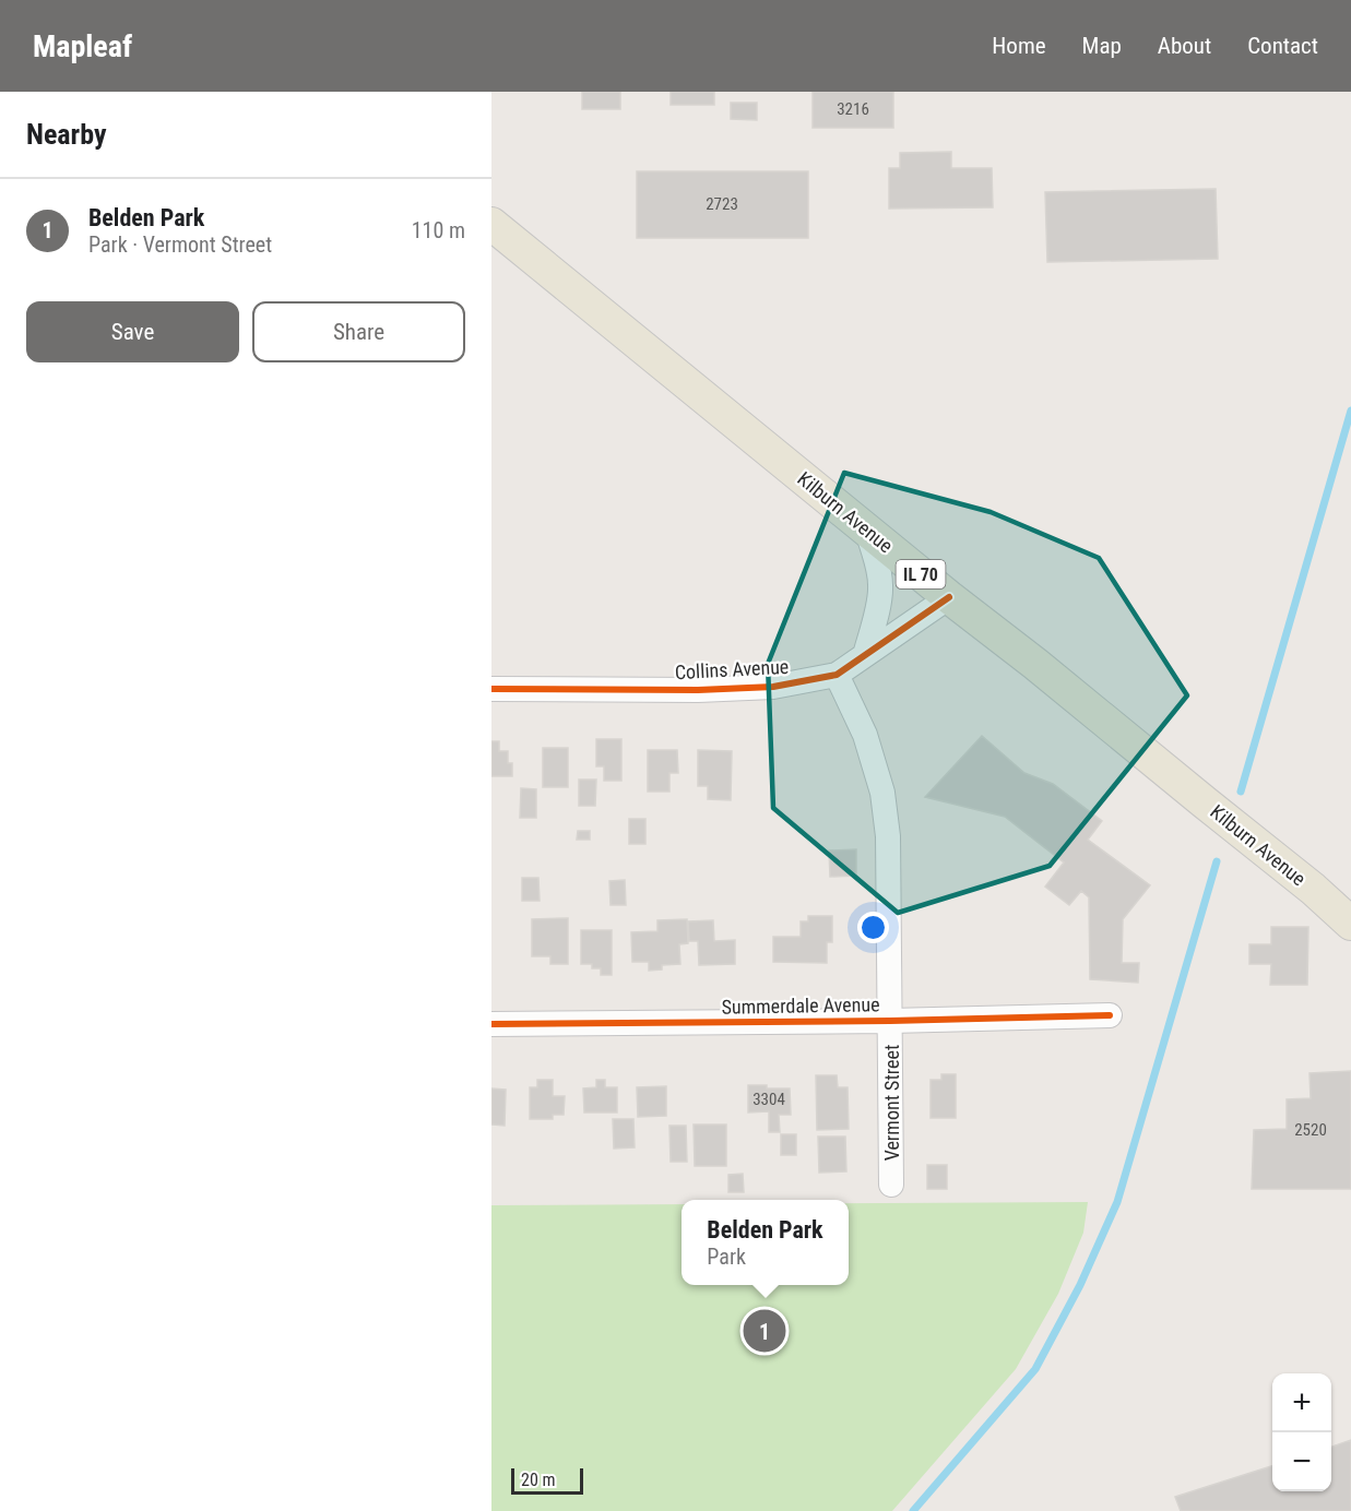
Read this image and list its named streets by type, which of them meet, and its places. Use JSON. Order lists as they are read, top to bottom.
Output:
{
  "streets": {
    "main road": ["Kilburn Avenue", "IL 70"],
    "street": ["Collins Avenue", "Summerdale Avenue", "Vermont Street"]
  },
  "crossings": [
    ["Kilburn Avenue", "Collins Avenue"],
    ["Collins Avenue", "Vermont Street"],
    ["Summerdale Avenue", "Vermont Street"]
  ],
  "house_numbers": [
    "3216",
    "2723",
    "3304",
    "2520"
  ],
  "scale_bar": "20 m",
  "page": {
    "header": "Mapleaf",
    "nav": [
      "Home",
      "Map",
      "About",
      "Contact"
    ],
    "heading": "Nearby",
    "list": [
      {
        "mark": "1",
        "name": "Belden Park",
        "note": "Park · Vermont Street",
        "value": "110 m"
      }
    ],
    "buttons": ["Save", "Share"],
    "popup": ["Belden Park", "Park"],
    "pins": "1",
    "map_buttons": ["+", "−"],
    "scale": "20 m"
  }
}
